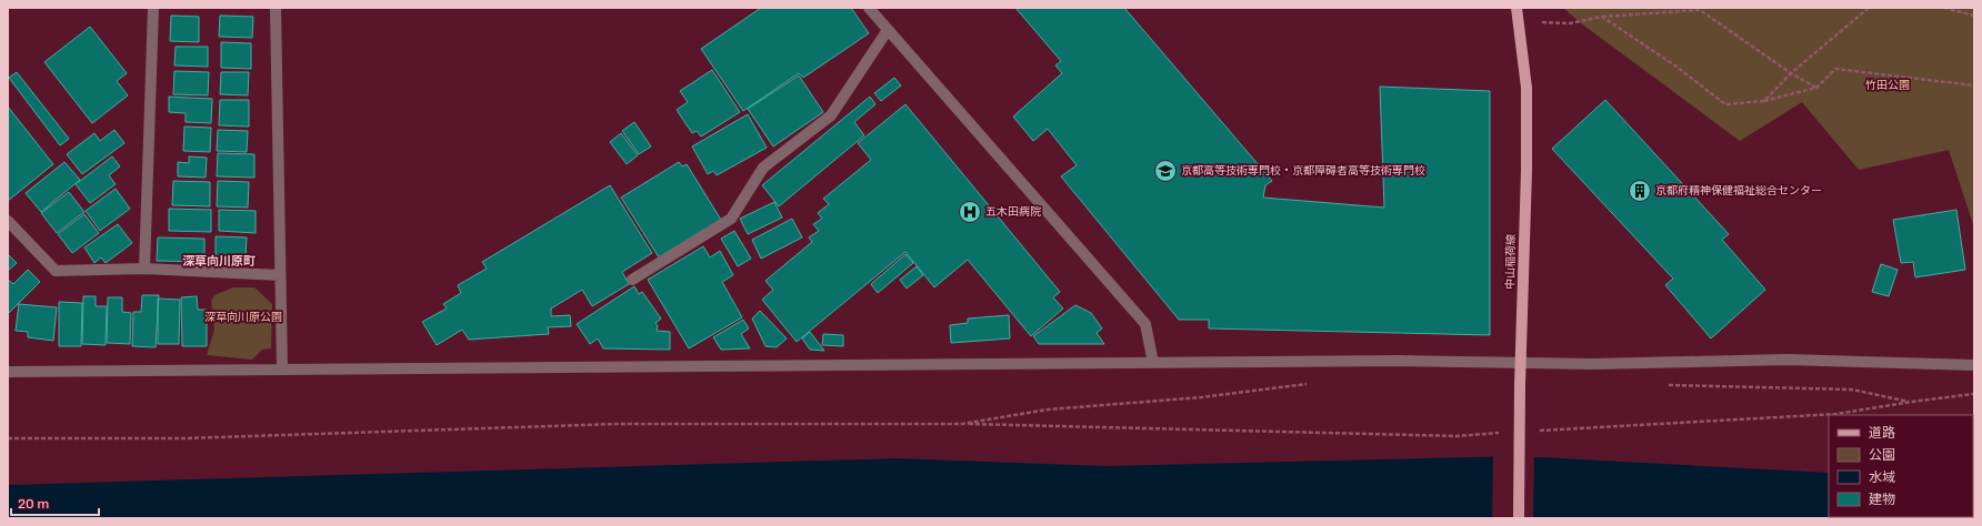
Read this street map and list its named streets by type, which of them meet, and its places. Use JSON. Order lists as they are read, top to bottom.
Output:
{
  "streets": {
    "main road": ["中山稲荷線"]
  },
  "districts": ["深草向川原町"],
  "parks": ["竹田公園", "深草向川原公園"],
  "places": {
    "school or university": ["京都高等技術専門校・京都障碍者高等技術専門校"],
    "building": ["京都府精神保健福祉総合センター"],
    "hospital": ["五木田病院"]
  },
  "legend": [
    "道路",
    "公園",
    "水域",
    "建物"
  ],
  "scale_bar": "20 m"
}
